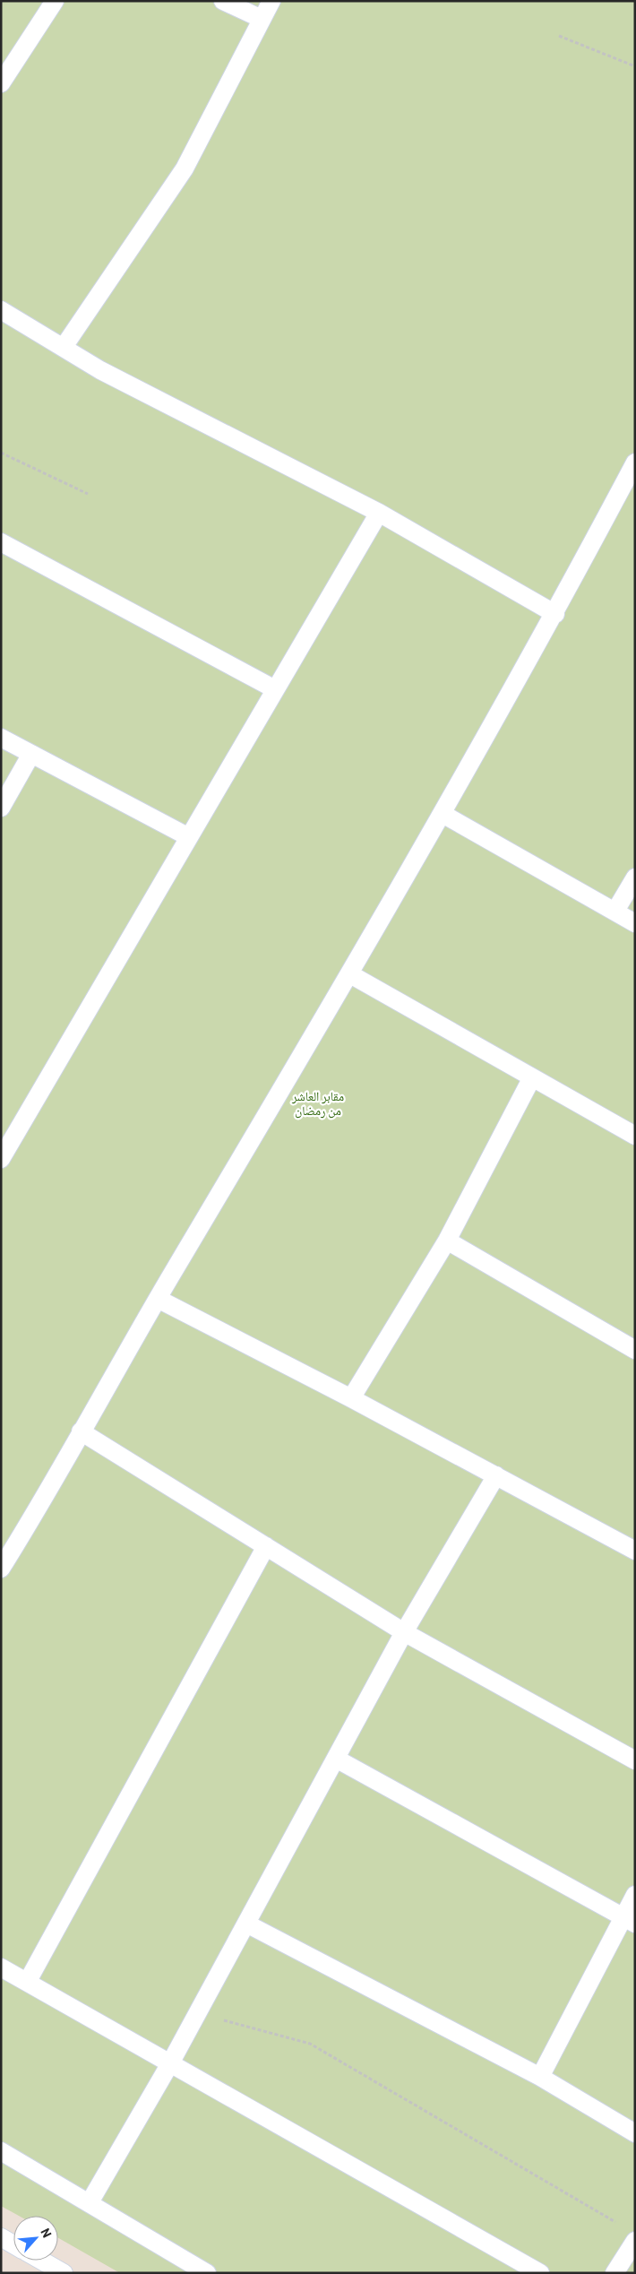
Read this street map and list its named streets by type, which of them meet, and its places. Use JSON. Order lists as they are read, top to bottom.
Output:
{
  "parks": ["مقابر العاشر من رمضان"],
  "north": "top right"
}
